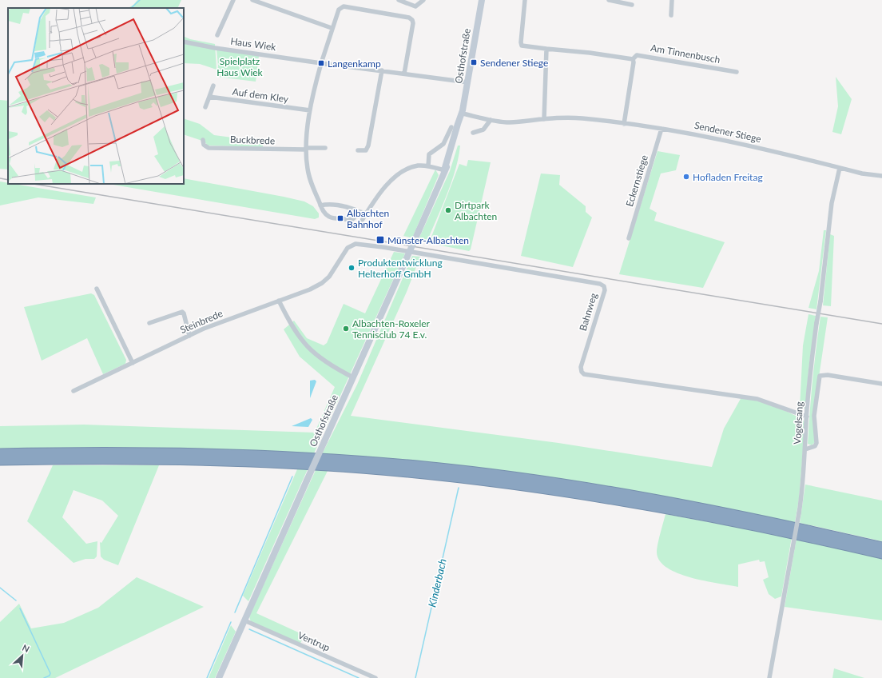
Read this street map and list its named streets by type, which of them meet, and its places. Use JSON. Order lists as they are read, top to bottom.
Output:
{
  "streets": {
    "street": [
      "Haus Wiek",
      "Am Tinnenbusch",
      "Osthofstraße",
      "Auf dem Kley",
      "Sendener Stiege",
      "Buckbrede",
      "Eckernstiege",
      "Bahnweg",
      "Steinbrede",
      "Vogelsang",
      "Ventrup"
    ]
  },
  "crossings": [
    ["Osthofstraße", "Sendener Stiege"],
    ["Osthofstraße", "Ventrup"],
    ["Sendener Stiege", "Eckernstiege"],
    ["Sendener Stiege", "Vogelsang"],
    ["Bahnweg", "Steinbrede"],
    ["Bahnweg", "Vogelsang"]
  ],
  "water": ["Kinderbach"],
  "parks": ["Spielplatz Haus Wiek"],
  "places": {
    "transit": [
      "Sendener Stiege",
      "Langenkamp",
      "Albachten Bahnhof",
      "Münster-Albachten"
    ],
    "other": [
      "Hofladen Freitag",
      "Dirtpark Albachten",
      "Produktentwicklung Helterhoff GmbH",
      "Albachten-Roxeler Tennisclub 74 E.v."
    ]
  },
  "north": "top right"
}
